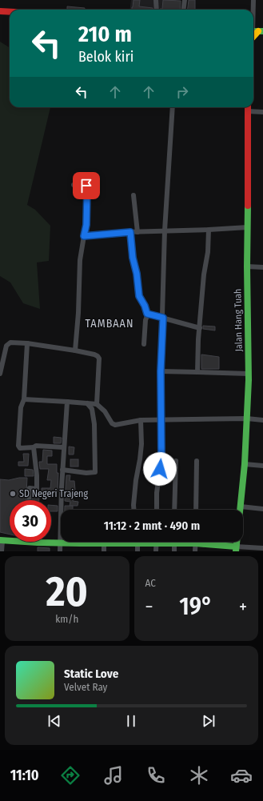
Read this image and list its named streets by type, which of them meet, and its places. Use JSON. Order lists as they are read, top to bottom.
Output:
{
  "streets": {
    "street": ["Jalan Hang Tuah"]
  },
  "districts": ["TAMBAAN"],
  "places": ["SD Negeri Trajeng"],
  "page": {
    "turn": ["210 m", "Belok kiri"],
    "limit": "30",
    "trip": "11:12 · 2 mnt · 490 m",
    "tile": [
      ["20", "km/h"],
      "AC"
    ],
    "heat": ["−", "19°", "+"],
    "song": ["Static Love", "Velvet Ray"],
    "tabs": "11:10"
  }
}
